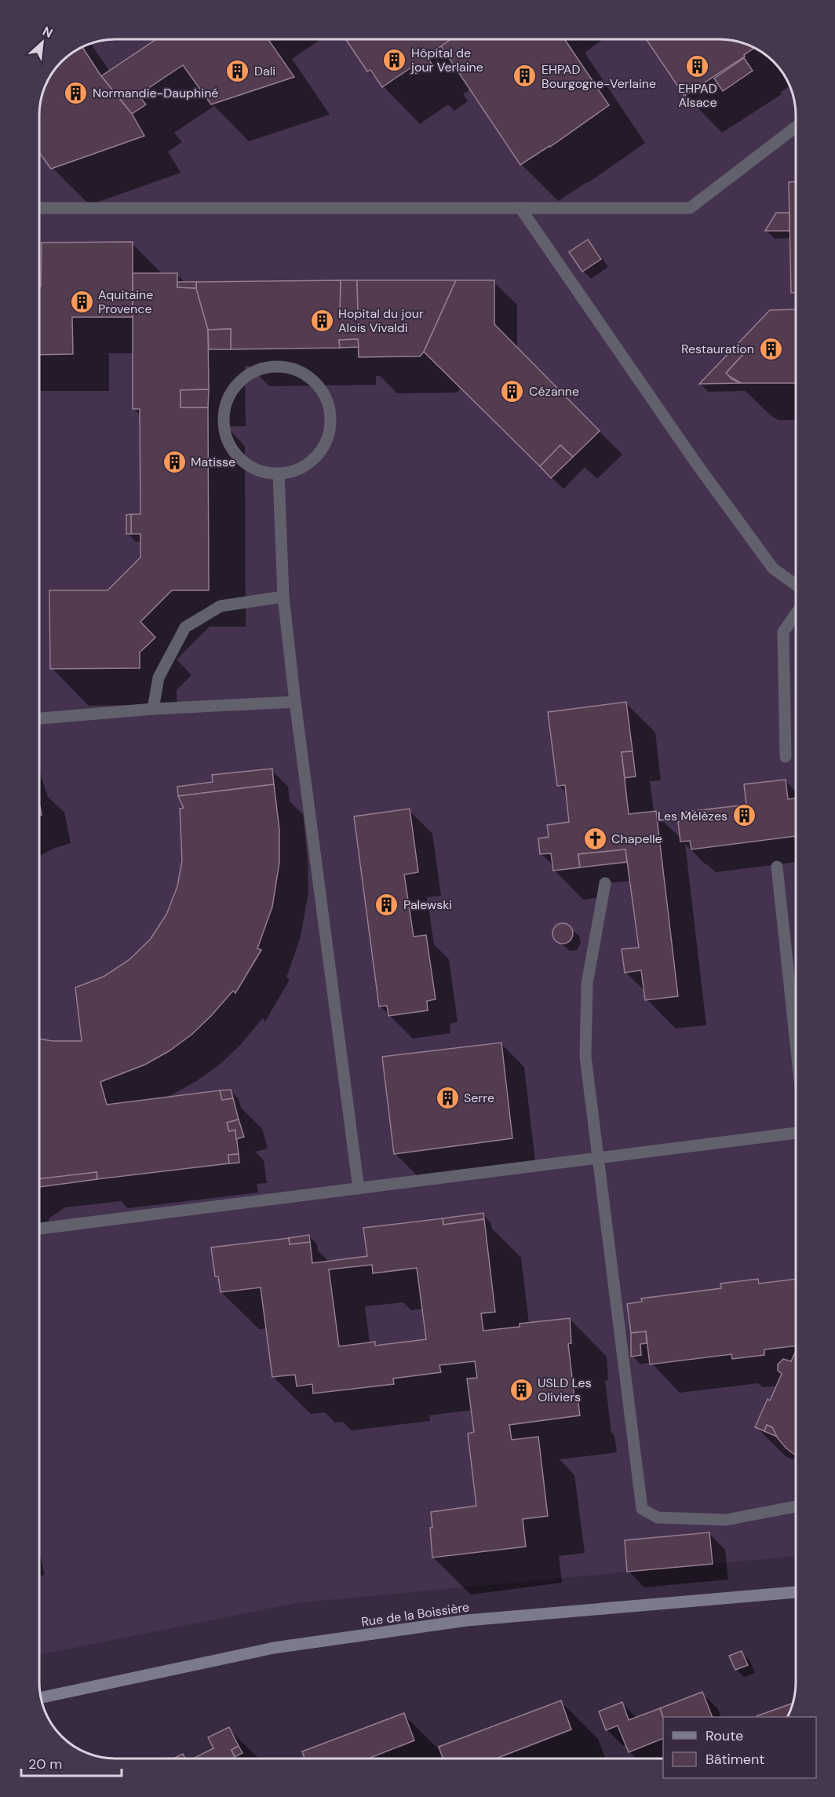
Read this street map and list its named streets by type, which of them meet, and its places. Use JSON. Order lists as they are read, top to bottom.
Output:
{
  "streets": {
    "main road": ["Rue de la Boissière"]
  },
  "places": {
    "building": [
      "Hôpital de jour Verlaine",
      "EHPAD Alsace",
      "Dali",
      "EHPAD Bourgogne-Verlaine",
      "Normandie-Dauphiné",
      "Aquitaine Provence",
      "Hopital du jour Alois Vivaldi",
      "Restauration",
      "Cézanne",
      "Matisse",
      "Les Mélèzes",
      "Palewski",
      "Serre",
      "USLD Les Oliviers"
    ],
    "church": ["Chapelle"]
  },
  "legend": ["Route", "Bâtiment"],
  "scale_bar": "20 m",
  "north": "top right"
}
